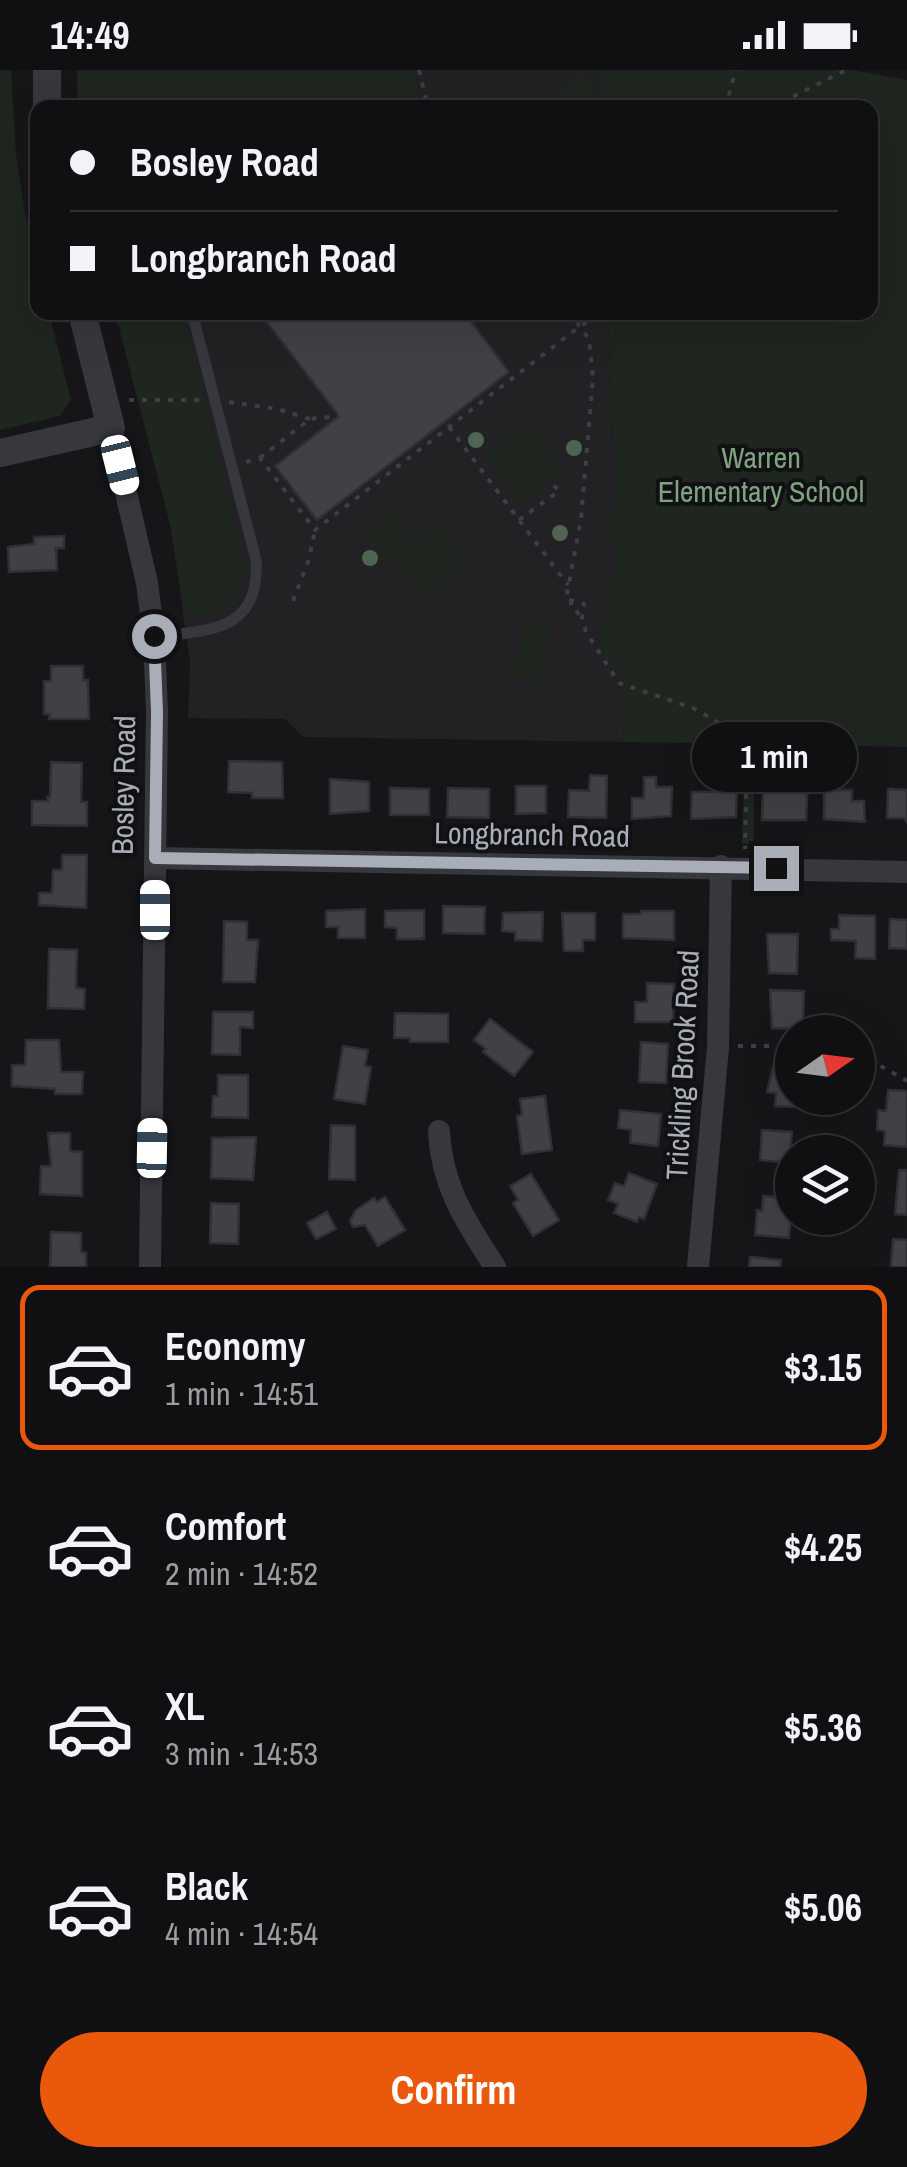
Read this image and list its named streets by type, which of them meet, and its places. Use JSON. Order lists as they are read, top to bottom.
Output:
{
  "streets": {
    "street": ["Bosley Road", "Longbranch Road", "Trickling Brook Road"]
  },
  "crossings": [
    ["Bosley Road", "Longbranch Road"],
    ["Longbranch Road", "Trickling Brook Road"]
  ],
  "parks": ["Warren Elementary School"],
  "north": "right",
  "page": {
    "status": "14:49",
    "banner": ["Bosley Road", "Longbranch Road"],
    "bubble": "1 min",
    "list": [
      {
        "name": "Economy",
        "note": "1 min · 14:51",
        "value": "$3.15"
      },
      {
        "name": "Comfort",
        "note": "2 min · 14:52",
        "value": "$4.25"
      },
      {
        "name": "XL",
        "note": "3 min · 14:53",
        "value": "$5.36"
      },
      {
        "name": "Black",
        "note": "4 min · 14:54",
        "value": "$5.06"
      }
    ],
    "buttons": "Confirm"
  }
}
